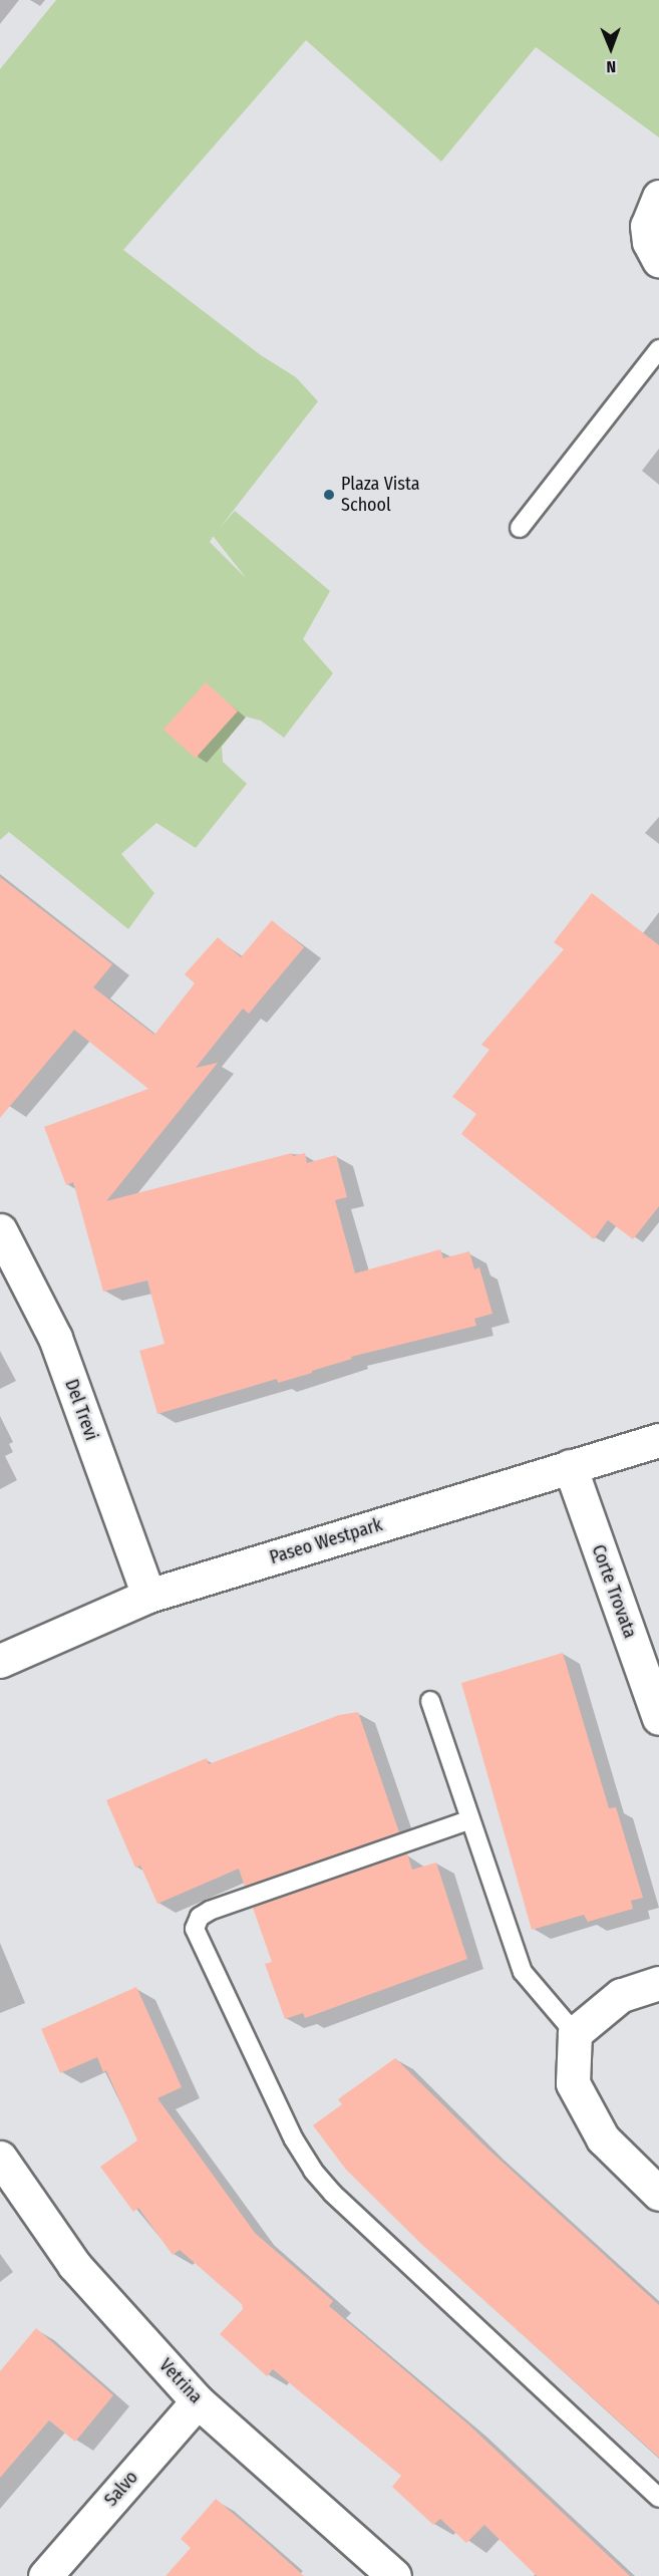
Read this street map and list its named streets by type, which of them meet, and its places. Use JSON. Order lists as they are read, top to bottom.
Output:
{
  "streets": {
    "street": [
      "Del Trevi",
      "Paseo Westpark",
      "Corte Trovata",
      "Vetrina",
      "Salvo"
    ]
  },
  "crossings": [
    ["Del Trevi", "Paseo Westpark"],
    ["Paseo Westpark", "Corte Trovata"],
    ["Vetrina", "Salvo"]
  ],
  "places": ["Plaza Vista School"],
  "north": "bottom"
}
